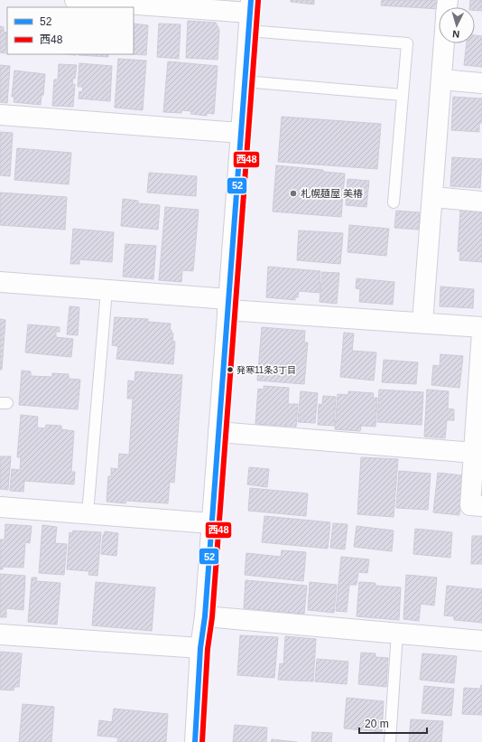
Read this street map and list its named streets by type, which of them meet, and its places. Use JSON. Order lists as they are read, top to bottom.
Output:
{
  "places": ["札幌麺屋 美椿", "発寒11条3丁目"],
  "lines": ["transit line 52", "transit line 西48"],
  "legend": ["52", "西48"],
  "scale_bar": "20 m",
  "north": "bottom"
}
